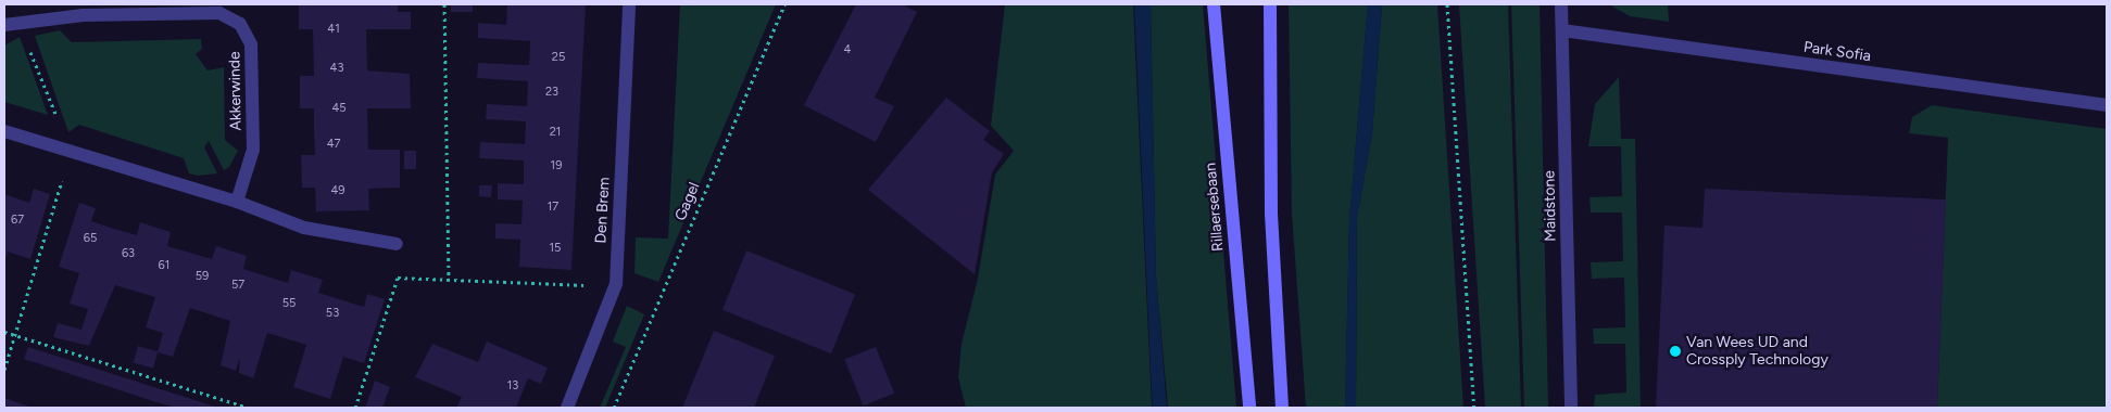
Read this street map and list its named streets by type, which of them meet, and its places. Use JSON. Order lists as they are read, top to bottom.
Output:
{
  "streets": {
    "street": [
      "Park Sofia",
      "Akkerwinde",
      "Maidstone",
      "Rillaersebaan",
      "Den Brem"
    ],
    "path": ["Gagel"]
  },
  "crossings": [
    ["Park Sofia", "Maidstone"]
  ],
  "places": ["Van Wees UD and Crossply Technology"],
  "house_numbers": [
    "41",
    "4",
    "25",
    "43",
    "23",
    "45",
    "21",
    "47",
    "19",
    "49",
    "17",
    "67",
    "65",
    "15",
    "63",
    "61",
    "59",
    "57",
    "55",
    "53",
    "13"
  ]
}
